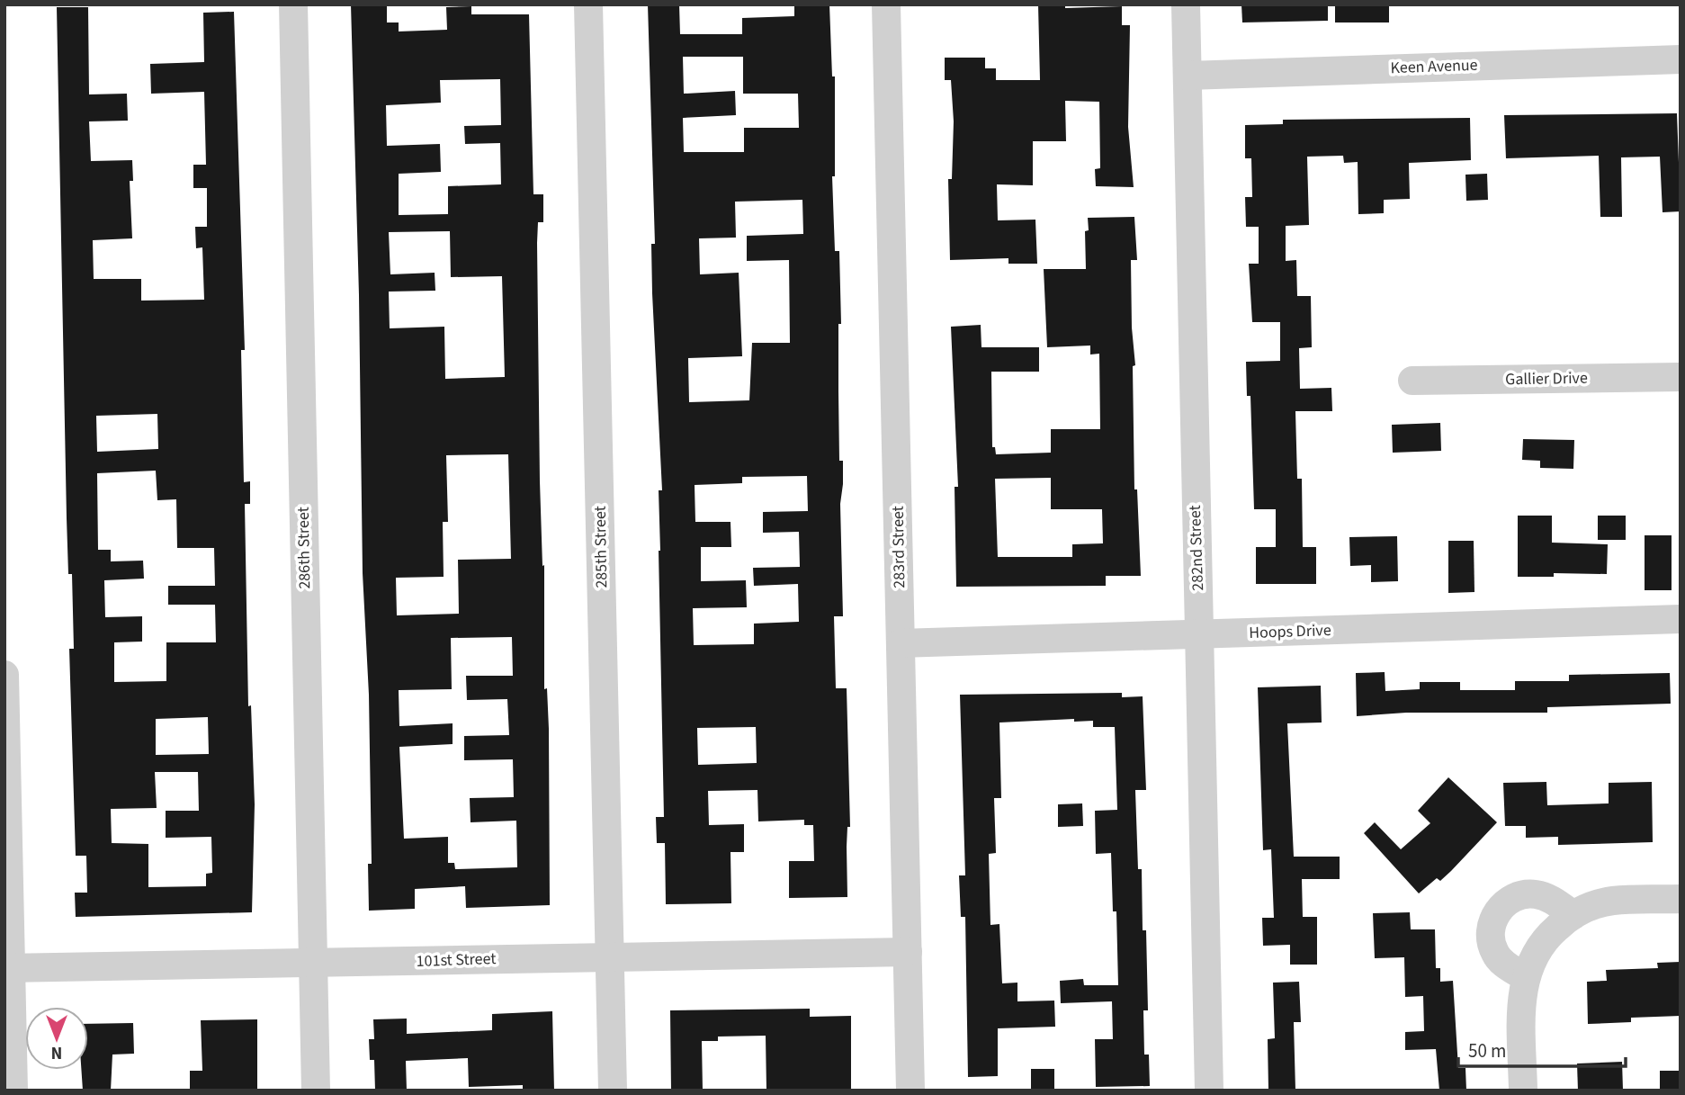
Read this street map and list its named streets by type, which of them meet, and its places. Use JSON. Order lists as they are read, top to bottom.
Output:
{
  "streets": {
    "street": [
      "Keen Avenue",
      "Gallier Drive",
      "285th Street",
      "283rd Street",
      "286th Street",
      "282nd Street",
      "Hoops Drive",
      "101st Street"
    ]
  },
  "crossings": [
    ["Keen Avenue", "282nd Street"],
    ["285th Street", "101st Street"],
    ["283rd Street", "Hoops Drive"],
    ["283rd Street", "101st Street"],
    ["286th Street", "101st Street"],
    ["282nd Street", "Hoops Drive"]
  ],
  "scale_bar": "50 m",
  "north": "bottom"
}
